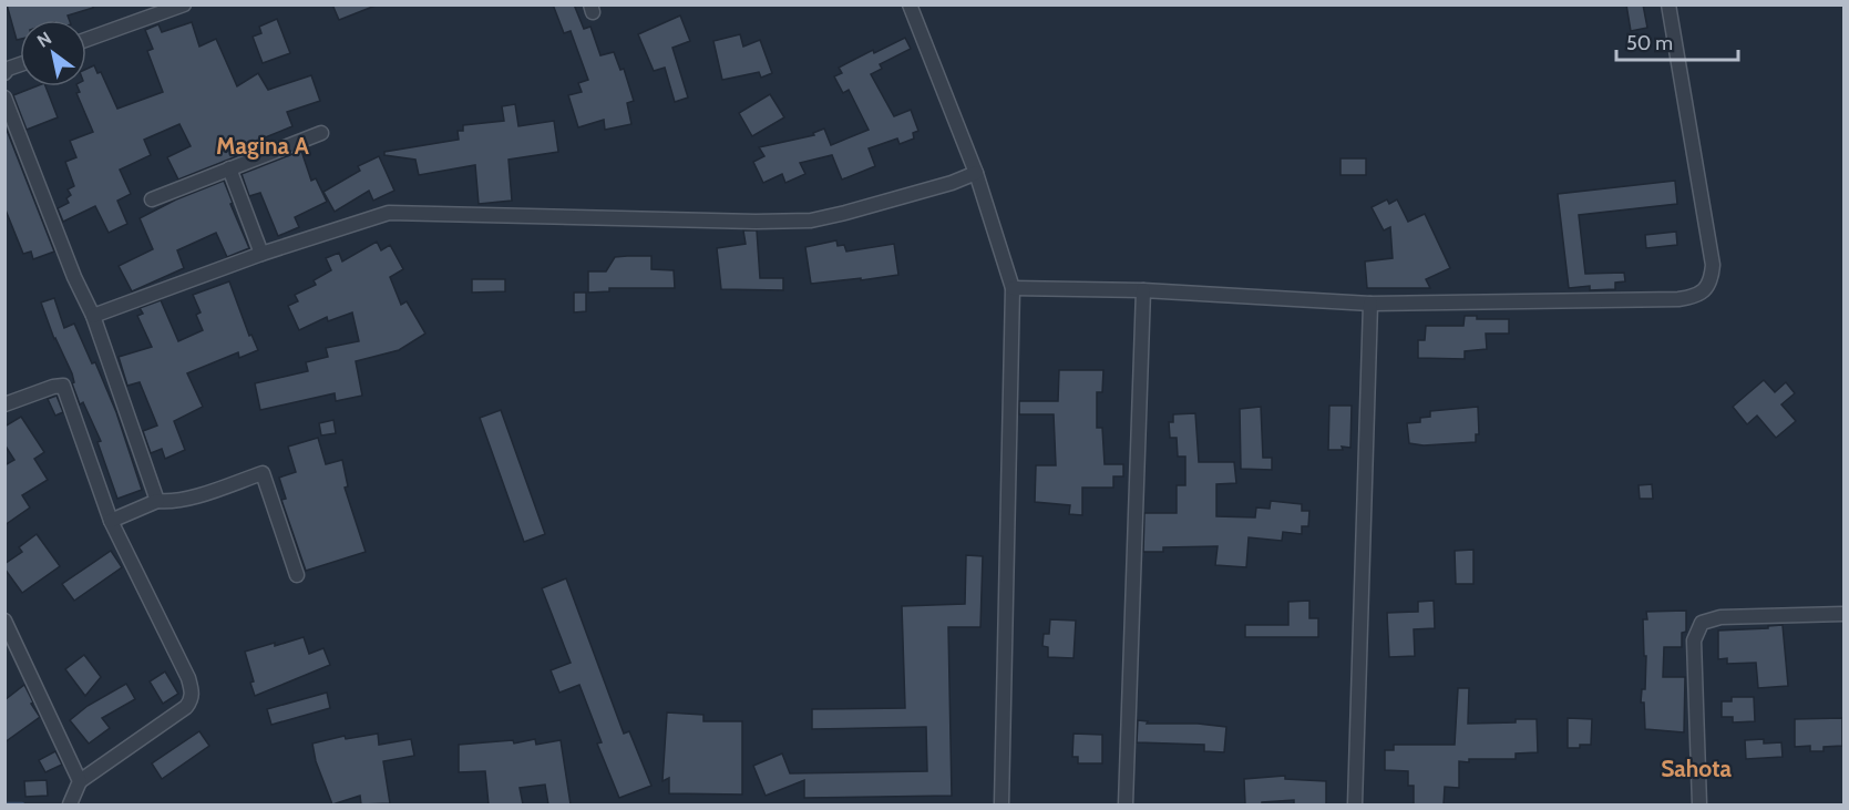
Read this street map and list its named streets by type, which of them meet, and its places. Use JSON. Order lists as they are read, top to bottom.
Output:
{
  "districts": ["Magina A", "Sahota"],
  "scale_bar": "50 m",
  "north": "top left"
}
